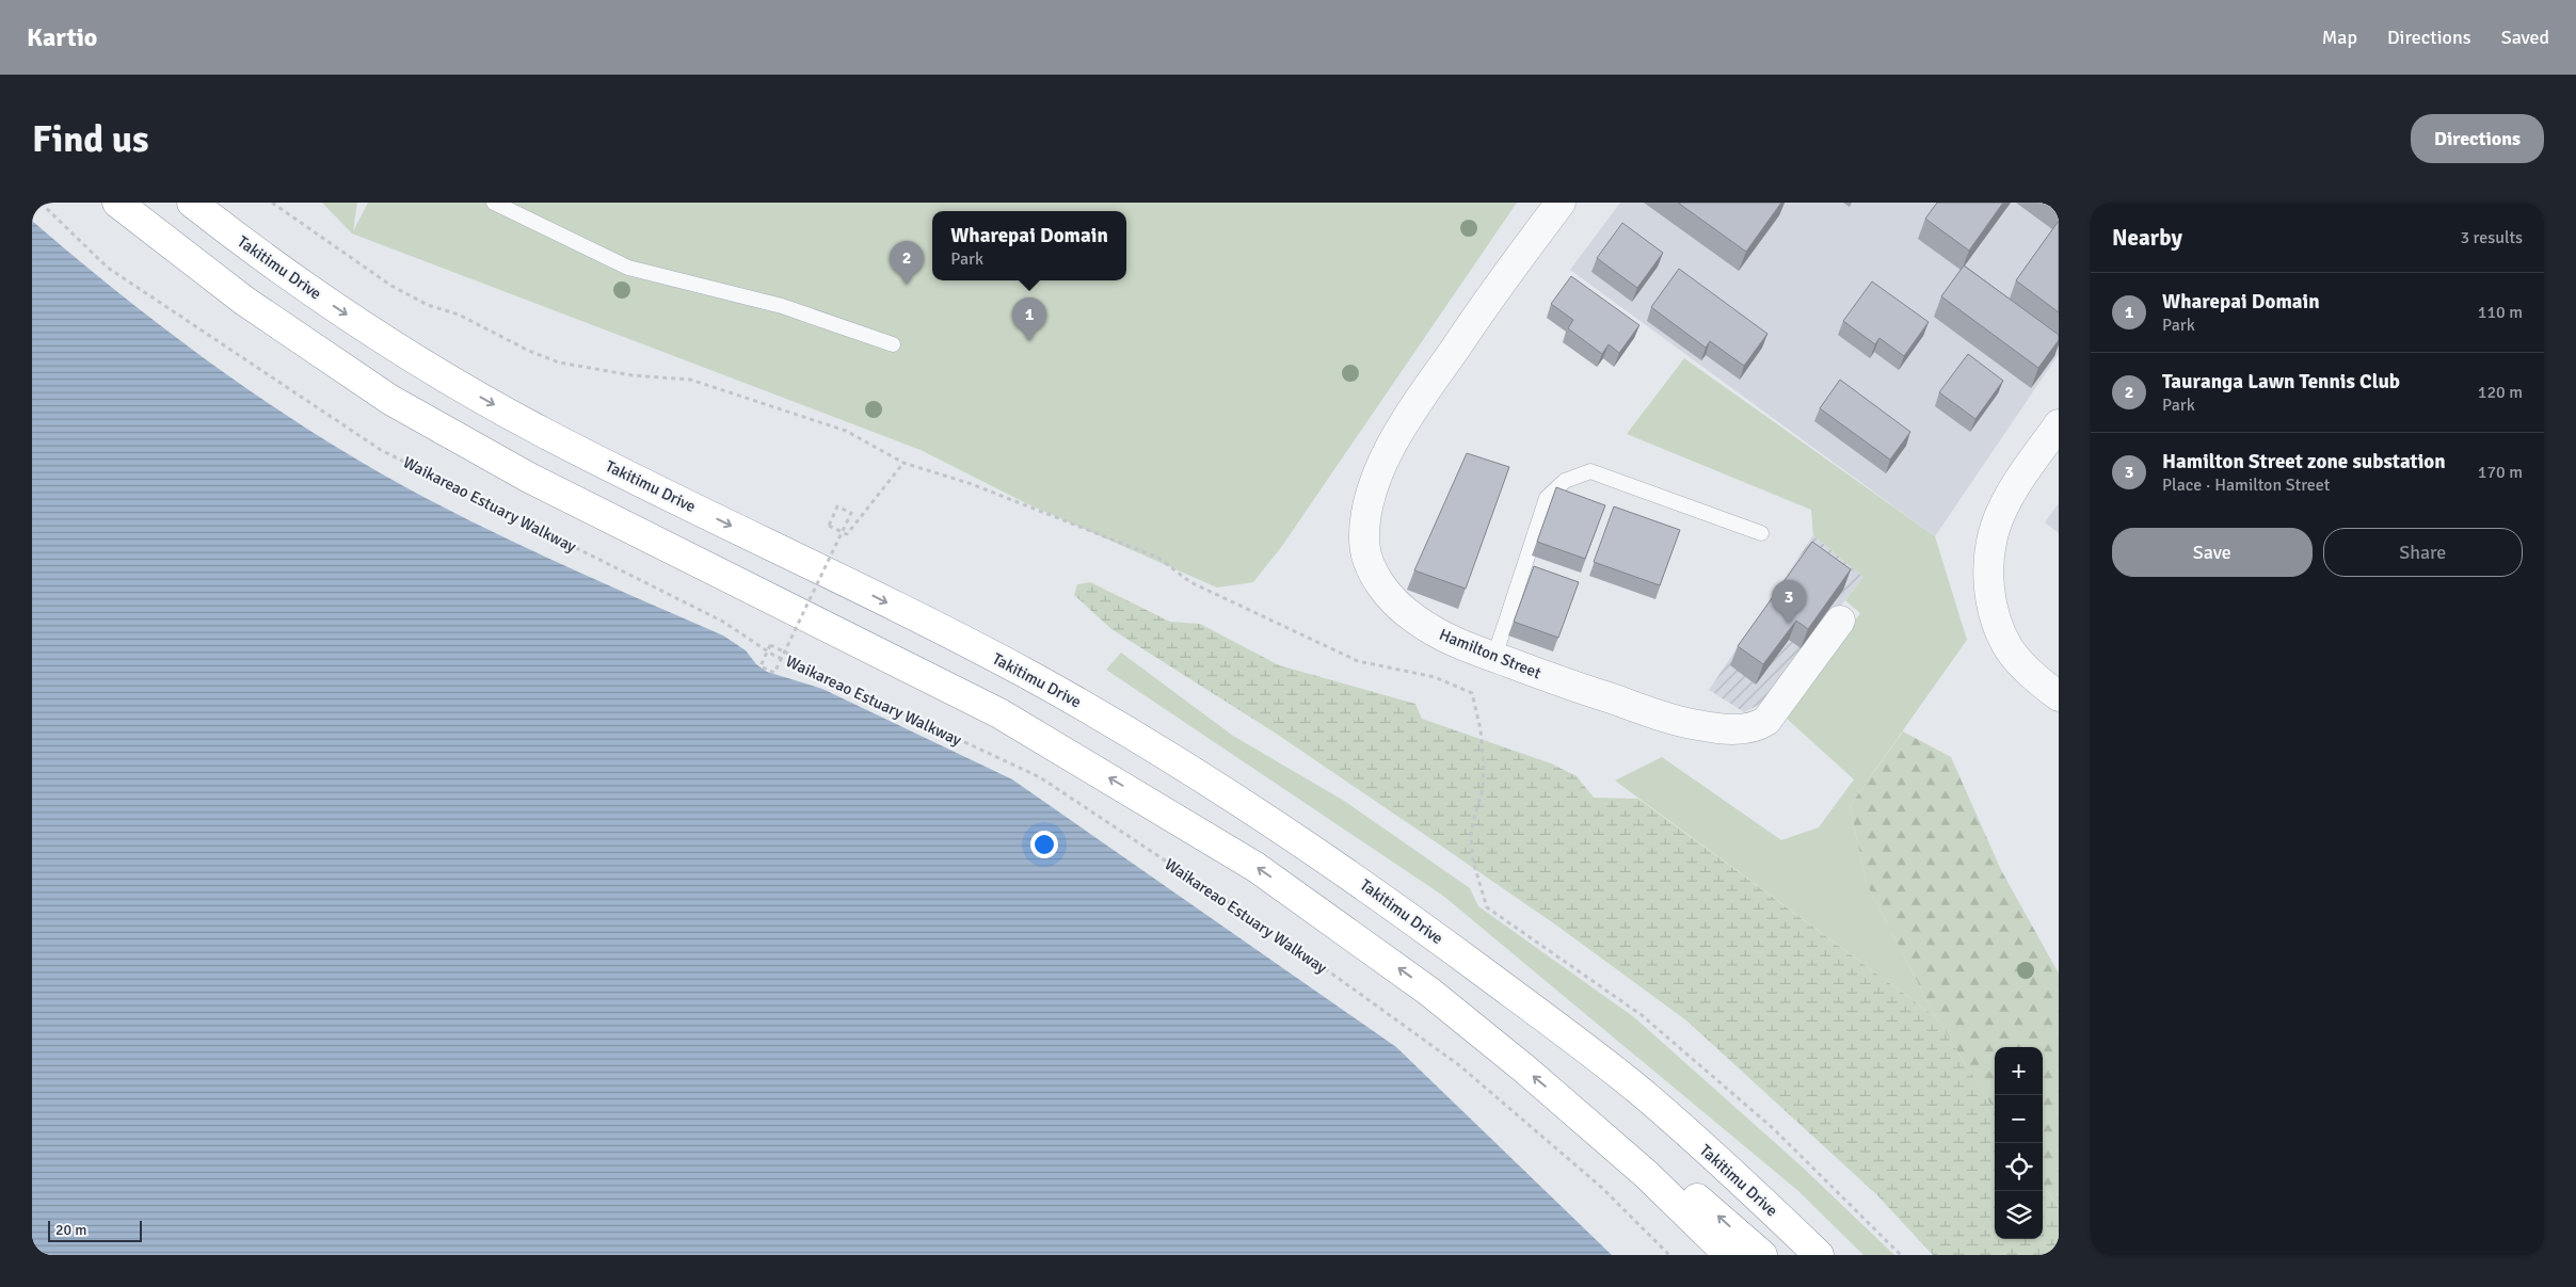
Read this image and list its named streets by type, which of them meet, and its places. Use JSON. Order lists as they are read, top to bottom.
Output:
{
  "streets": {
    "highway": ["Takitimu Drive"],
    "street": ["Hamilton Street"],
    "path": ["Waikareao Estuary Walkway"]
  },
  "scale_bar": "20 m",
  "page": {
    "header": "Kartio",
    "nav": ["Map", "Directions", "Saved"],
    "buttons": [
      "Directions",
      ["Save", "Share"]
    ],
    "title": "Find us",
    "heading": ["Nearby", "3 results"],
    "popup": ["Wharepai Domain", "Park"],
    "pins": ["2", "1", "3"],
    "list": [
      {
        "mark": "1",
        "name": "Wharepai Domain",
        "note": "Park",
        "value": "110 m"
      },
      {
        "mark": "2",
        "name": "Tauranga Lawn Tennis Club",
        "note": "Park",
        "value": "120 m"
      },
      {
        "mark": "3",
        "name": "Hamilton Street zone substation",
        "note": "Place · Hamilton Street",
        "value": "170 m"
      }
    ],
    "map_buttons": ["+", "−"],
    "scale": "20 m"
  }
}
